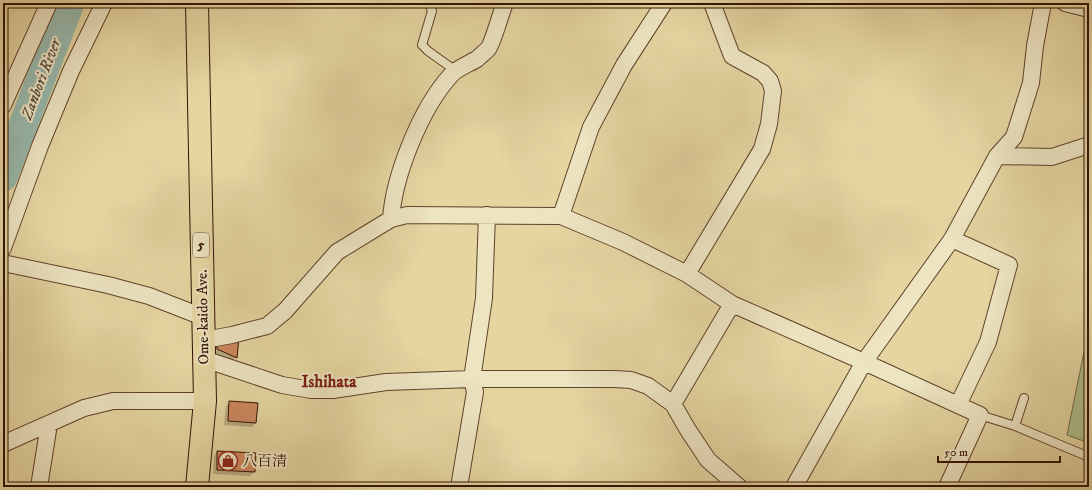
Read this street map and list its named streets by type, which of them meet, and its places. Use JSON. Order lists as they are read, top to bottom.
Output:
{
  "streets": {
    "main road": ["5", "Ome-kaido Ave."]
  },
  "districts": ["Ishihata"],
  "water": ["Zanbori River"],
  "places": {
    "shop": ["八百清"]
  },
  "scale_bar": "50 m"
}
